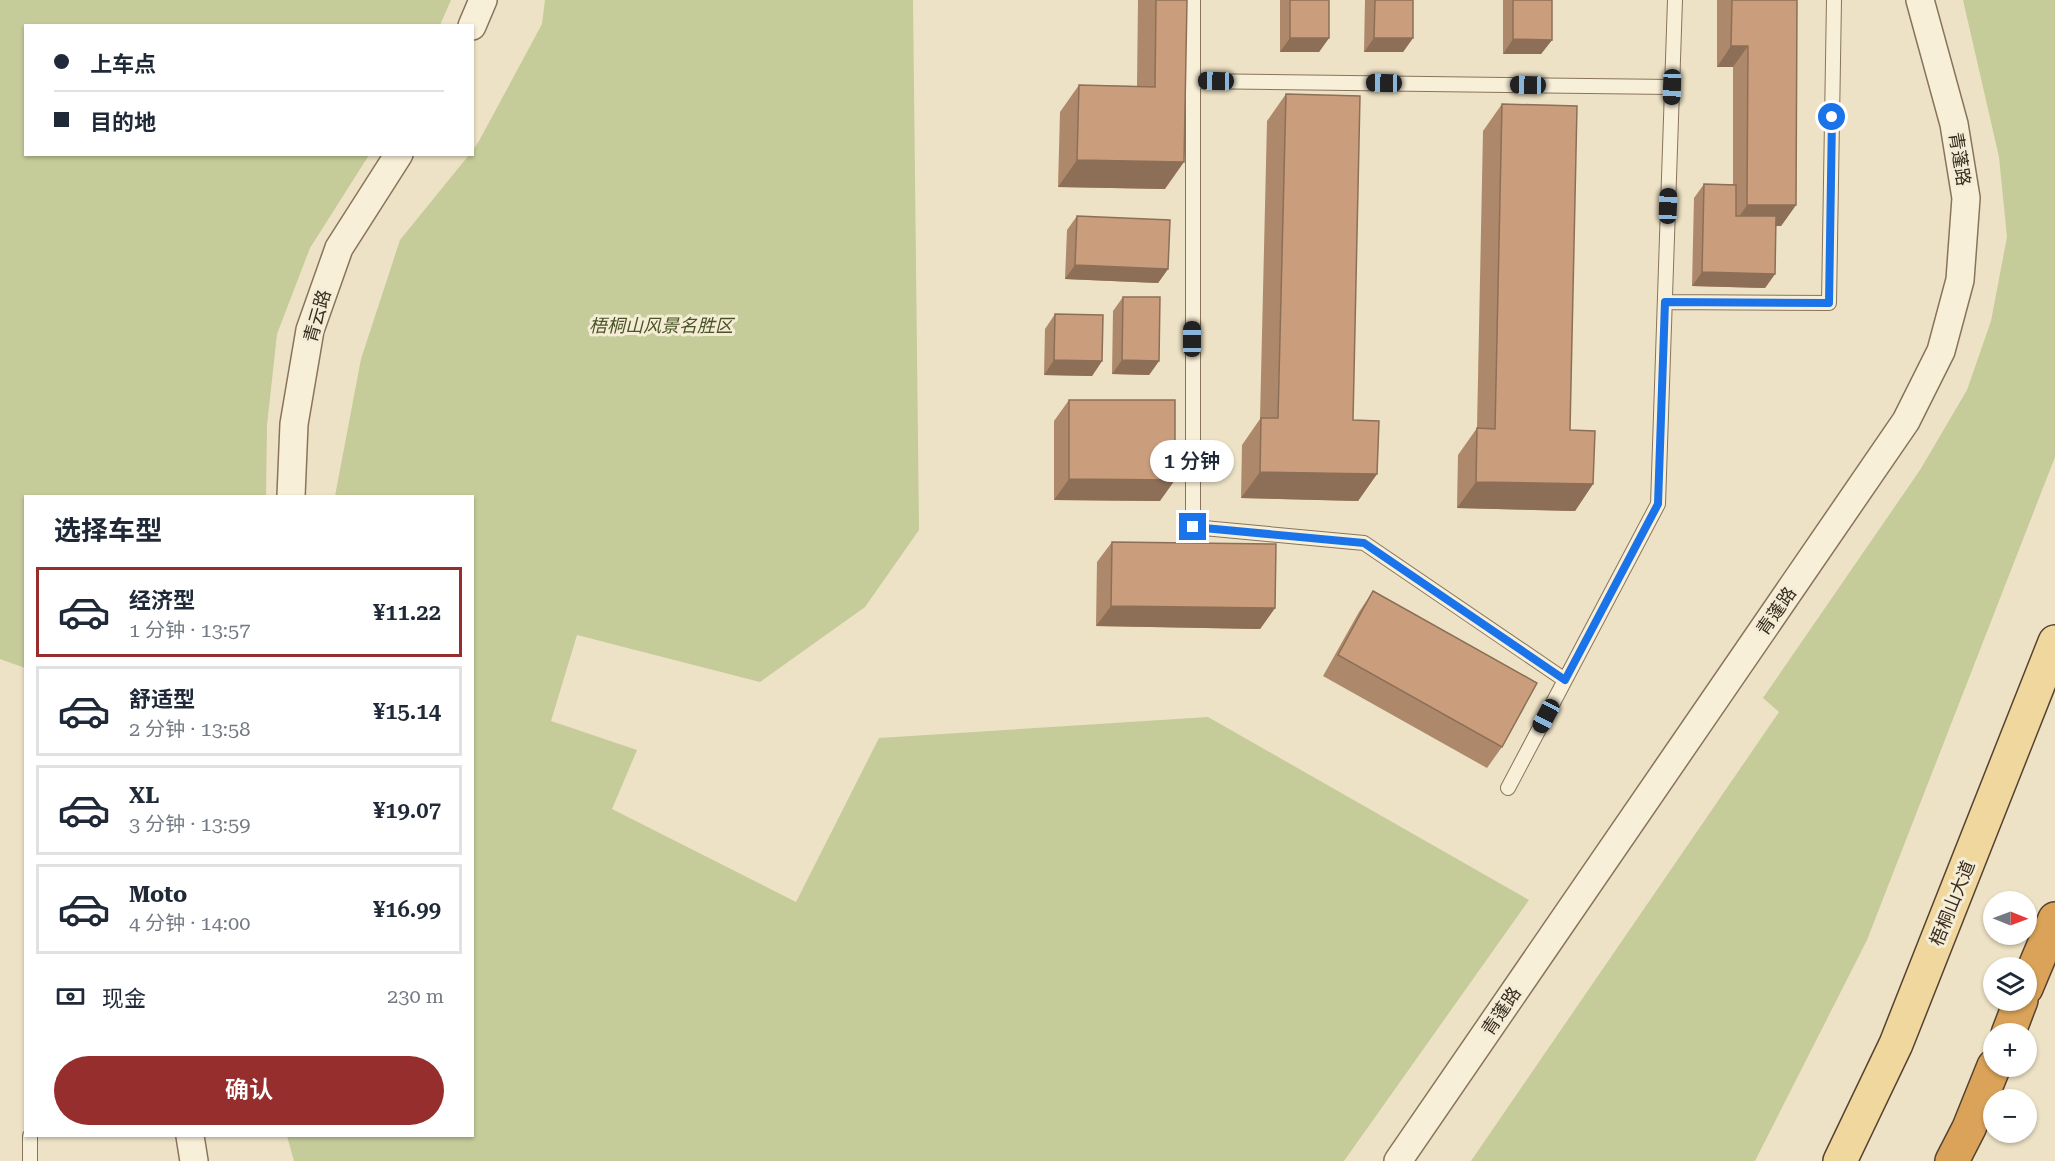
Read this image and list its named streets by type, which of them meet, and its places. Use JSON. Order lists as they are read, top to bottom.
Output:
{
  "streets": {
    "main road": ["梧桐山大道"],
    "street": ["青蓬路", "青云路"]
  },
  "parks": ["梧桐山风景名胜区"],
  "north": "right",
  "page": {
    "banner": ["上车点", "目的地"],
    "bubble": "1 分钟",
    "heading": "选择车型",
    "list": [
      {
        "name": "经济型",
        "note": "1 分钟 · 13:57",
        "value": "¥11.22"
      },
      {
        "name": "舒适型",
        "note": "2 分钟 · 13:58",
        "value": "¥15.14"
      },
      {
        "name": "XL",
        "note": "3 分钟 · 13:59",
        "value": "¥19.07"
      },
      {
        "name": "Moto",
        "note": "4 分钟 · 14:00",
        "value": "¥16.99"
      }
    ],
    "map_buttons": ["+", "−"],
    "pay": ["现金", "230 m"],
    "buttons": "确认"
  }
}
